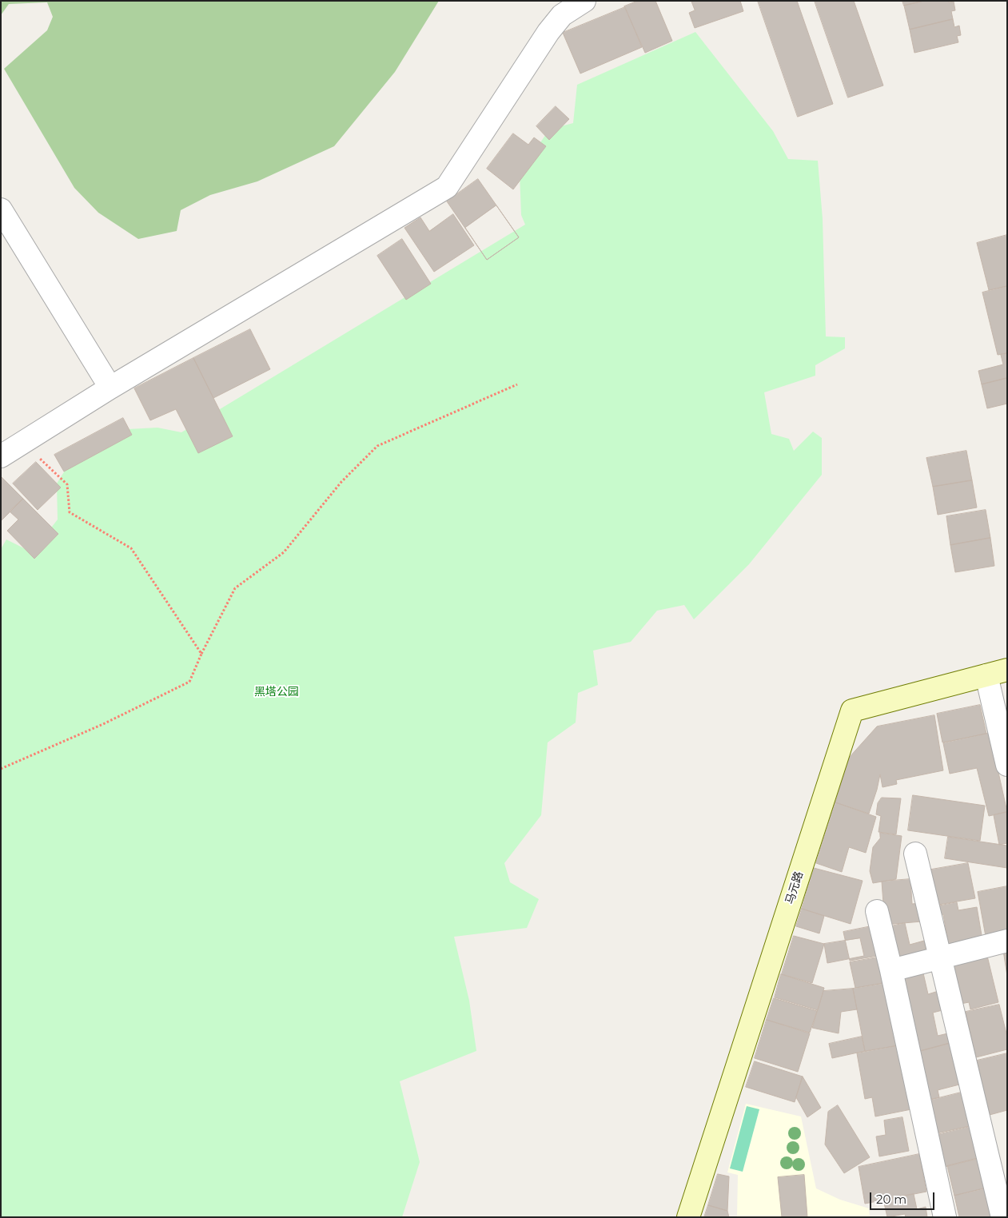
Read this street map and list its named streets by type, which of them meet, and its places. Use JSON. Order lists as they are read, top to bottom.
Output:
{
  "streets": {
    "street": ["马元路"]
  },
  "parks": ["黑塔公园"],
  "scale_bar": "20 m"
}
